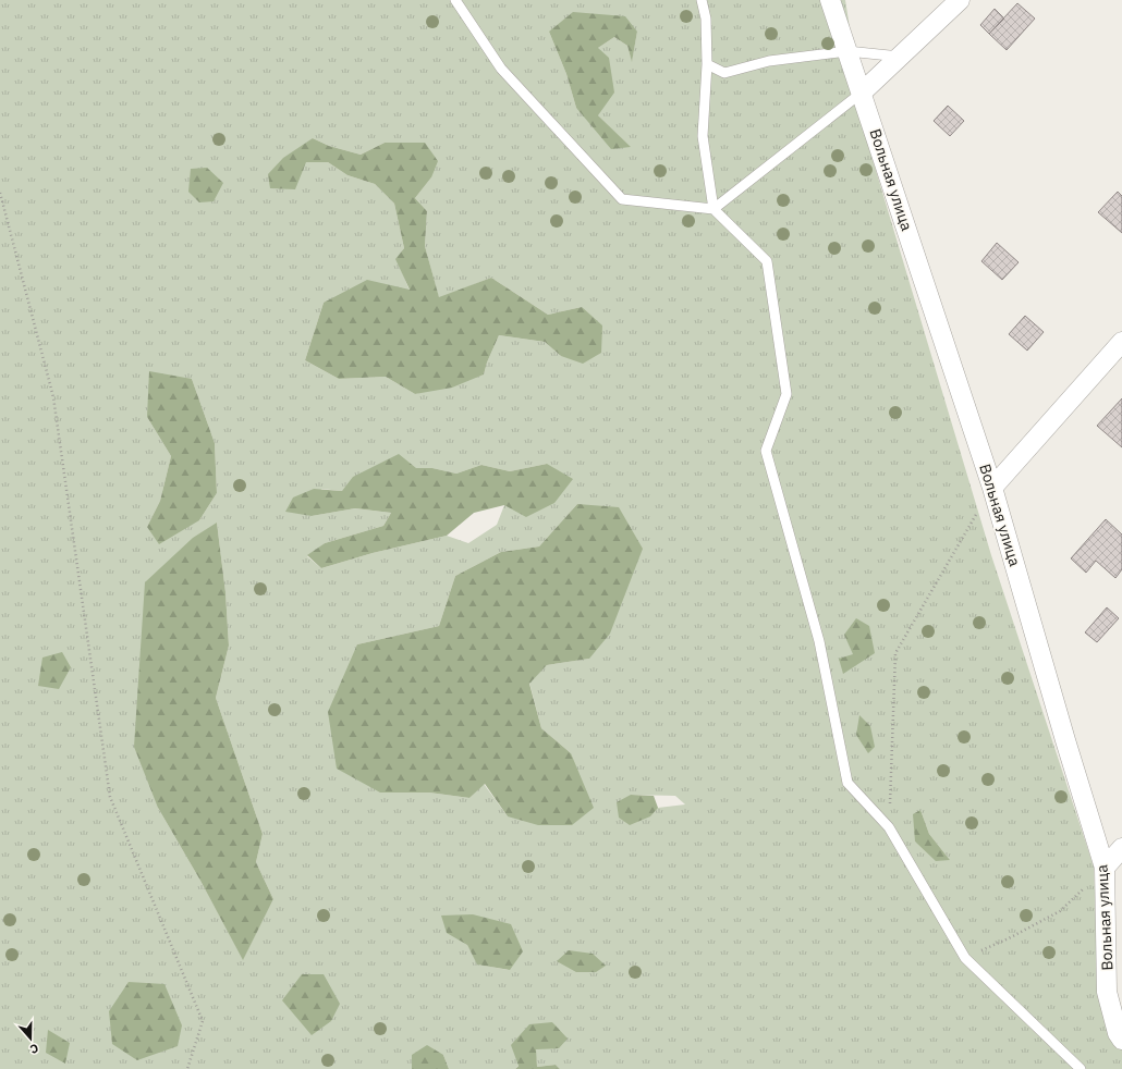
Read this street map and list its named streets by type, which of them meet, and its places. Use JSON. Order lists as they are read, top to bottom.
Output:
{
  "streets": {
    "street": ["Вольная улица"]
  },
  "north": "bottom"
}
